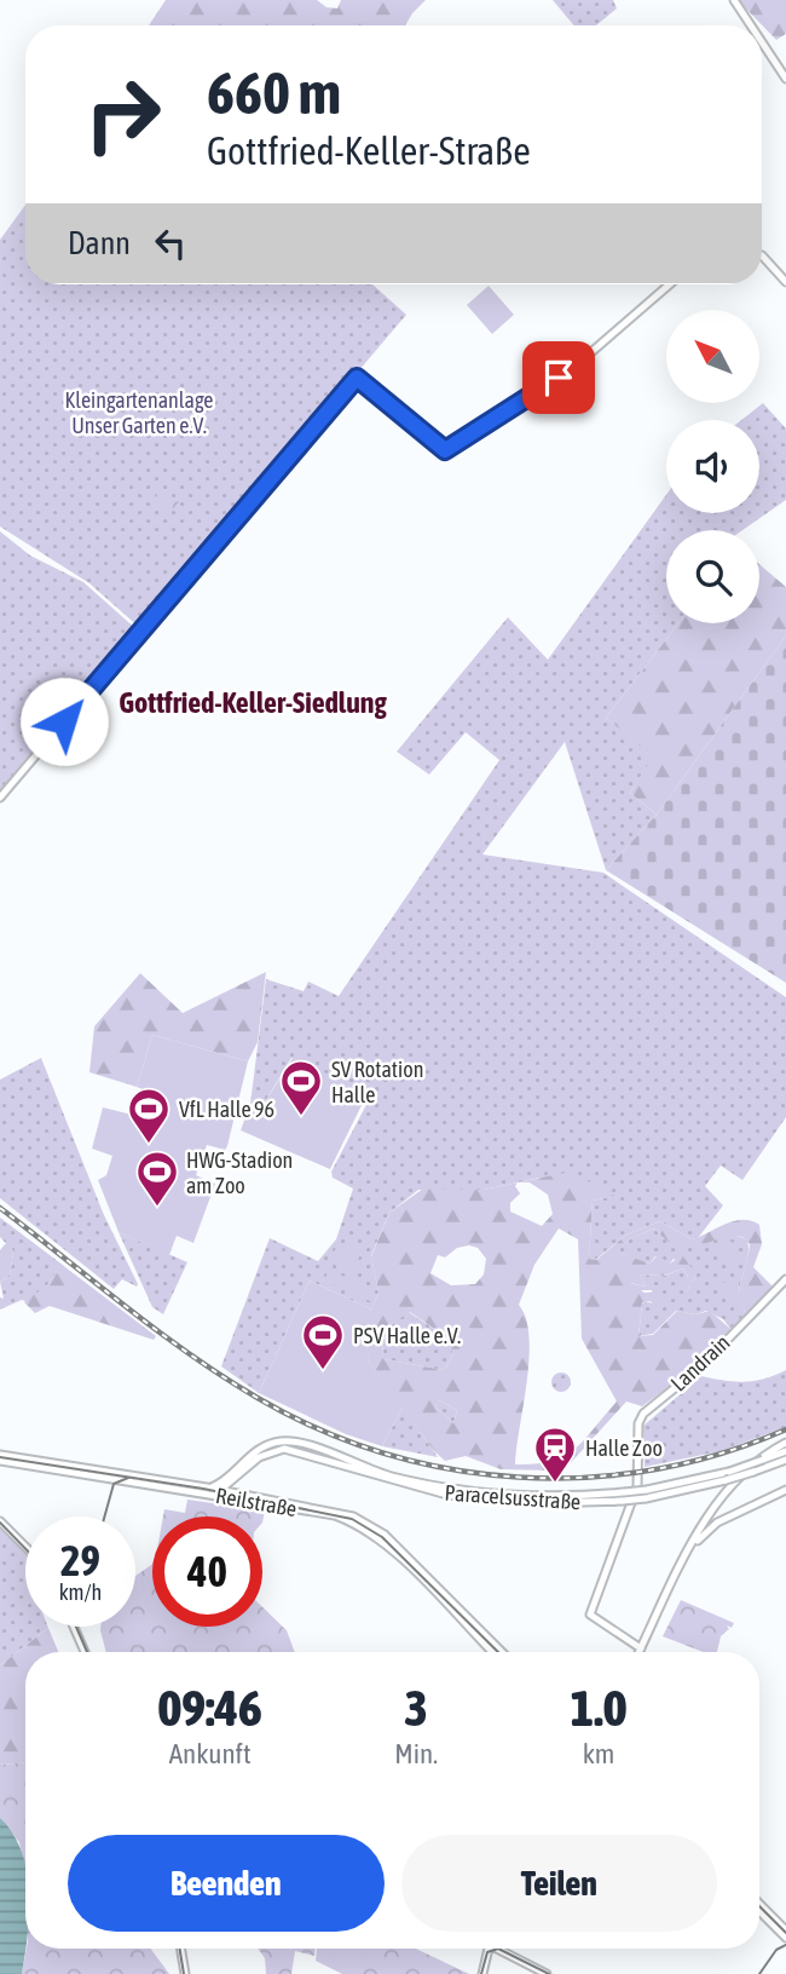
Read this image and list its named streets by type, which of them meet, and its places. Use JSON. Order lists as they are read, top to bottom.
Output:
{
  "streets": {
    "street": ["Landrain", "Paracelsusstraße", "Reilstraße"]
  },
  "crossings": [
    ["Paracelsusstraße", "Reilstraße"]
  ],
  "districts": ["Gottfried-Keller-Siedlung"],
  "parks": ["Kleingartenanlage Unser Garten e.V."],
  "places": {
    "sports": [
      "SV Rotation Halle",
      "VfL Halle 96",
      "HWG-Stadion am Zoo",
      "PSV Halle e.V."
    ],
    "station": ["Halle Zoo"]
  },
  "north": "top left",
  "page": {
    "turn": ["660 m", "Gottfried-Keller-Straße"],
    "then": "Dann",
    "speed": "29 km/h",
    "limit": "40",
    "eta": [
      "09:46",
      "Ankunft",
      "3",
      "Min.",
      "1.0",
      "km"
    ],
    "buttons": ["Beenden", "Teilen"]
  }
}
